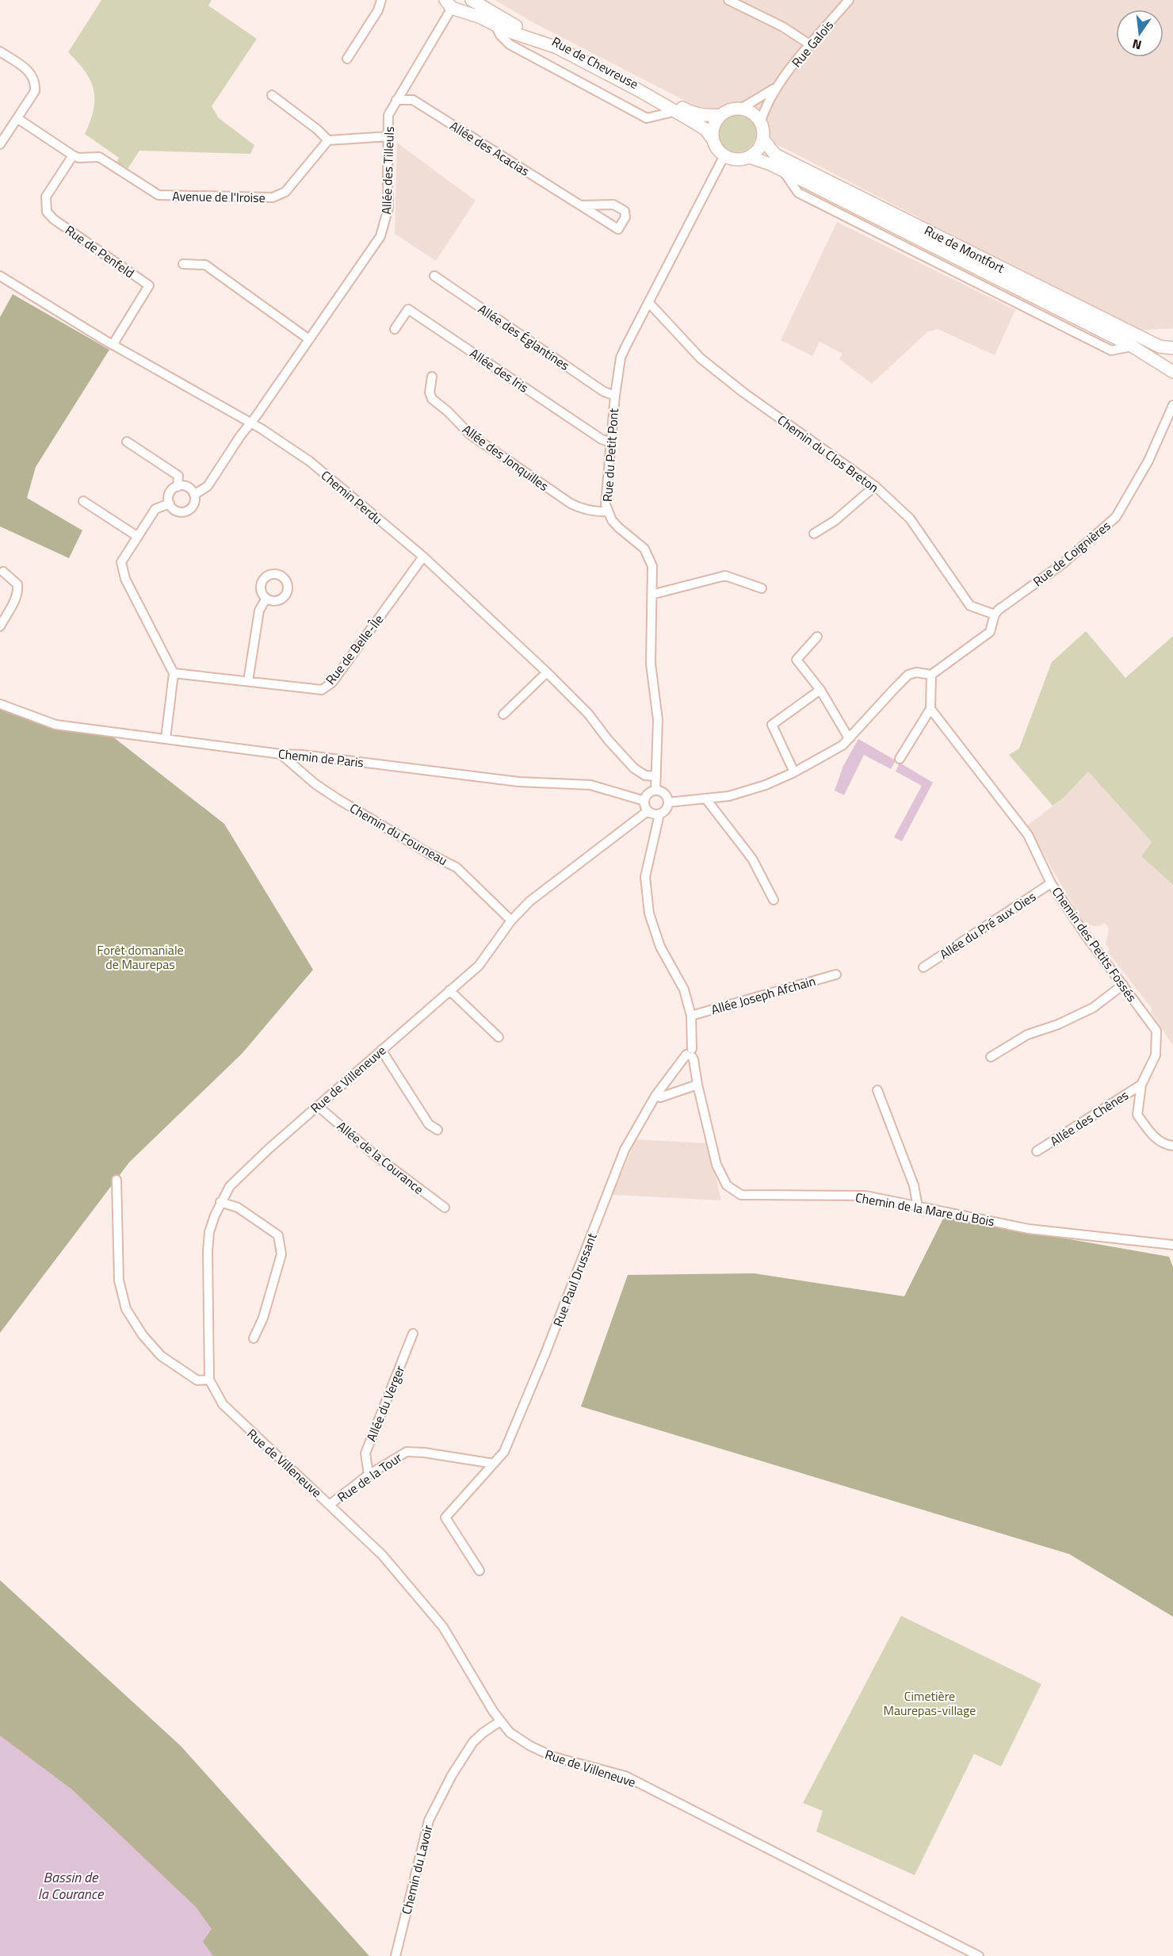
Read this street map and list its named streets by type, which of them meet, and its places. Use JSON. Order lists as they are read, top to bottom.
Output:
{
  "streets": {
    "street": [
      "Rue Galois",
      "Rue de Chevreuse",
      "Allée des Acacias",
      "Allée des Tilleuls",
      "Avenue de l'Iroise",
      "Rue de Montfort",
      "Rue de Penfeld",
      "Allée des Églantines",
      "Allée des Iris",
      "Chemin du Clos Breton",
      "Rue du Petit Pont",
      "Allée des Jonquilles",
      "Chemin Perdu",
      "Rue de Coignières",
      "Rue de Belle-Île",
      "Chemin de Paris",
      "Chemin du Fourneau",
      "Allée du Pré aux Oies",
      "Chemin des Petits Fossés",
      "Allée Joseph Afchain",
      "Rue de Villeneuve",
      "Allée des Chênes",
      "Allée de la Courance",
      "Chemin de la Mare du Bois",
      "Rue Paul Drussant",
      "Allée du Verger",
      "Rue de la Tour",
      "Chemin du Lavoir"
    ]
  },
  "crossings": [
    ["Rue Galois", "Rue de Chevreuse"],
    ["Rue Galois", "Rue de Montfort"],
    ["Rue Galois", "Rue du Petit Pont"],
    ["Rue de Chevreuse", "Allée des Tilleuls"],
    ["Rue de Chevreuse", "Rue de Montfort"],
    ["Rue de Chevreuse", "Rue du Petit Pont"],
    ["Allée des Acacias", "Allée des Tilleuls"],
    ["Allée des Tilleuls", "Chemin Perdu"],
    ["Avenue de l'Iroise", "Rue de Penfeld"],
    ["Rue de Montfort", "Rue du Petit Pont"],
    ["Rue de Penfeld", "Chemin Perdu"],
    ["Allée des Églantines", "Rue du Petit Pont"],
    ["Allée des Iris", "Rue du Petit Pont"],
    ["Chemin du Clos Breton", "Rue du Petit Pont"],
    ["Chemin du Clos Breton", "Rue de Coignières"],
    ["Rue du Petit Pont", "Allée des Jonquilles"],
    ["Rue du Petit Pont", "Chemin Perdu"],
    ["Rue du Petit Pont", "Chemin de Paris"],
    ["Rue du Petit Pont", "Rue de Villeneuve"],
    ["Chemin Perdu", "Rue de Belle-Île"],
    ["Chemin de Paris", "Chemin du Fourneau"],
    ["Chemin de Paris", "Rue de Villeneuve"],
    ["Chemin du Fourneau", "Rue de Villeneuve"],
    ["Allée du Pré aux Oies", "Chemin des Petits Fossés"],
    ["Chemin des Petits Fossés", "Allée des Chênes"],
    ["Rue de Villeneuve", "Allée de la Courance"],
    ["Rue de Villeneuve", "Rue de la Tour"],
    ["Rue de Villeneuve", "Chemin du Lavoir"],
    ["Chemin de la Mare du Bois", "Rue Paul Drussant"],
    ["Rue Paul Drussant", "Rue de la Tour"],
    ["Allée du Verger", "Rue de la Tour"]
  ],
  "water": ["Bassin de la Courance"],
  "parks": ["Forêt domaniale de Maurepas", "Cimetière Maurepas-village"],
  "north": "bottom"
}
